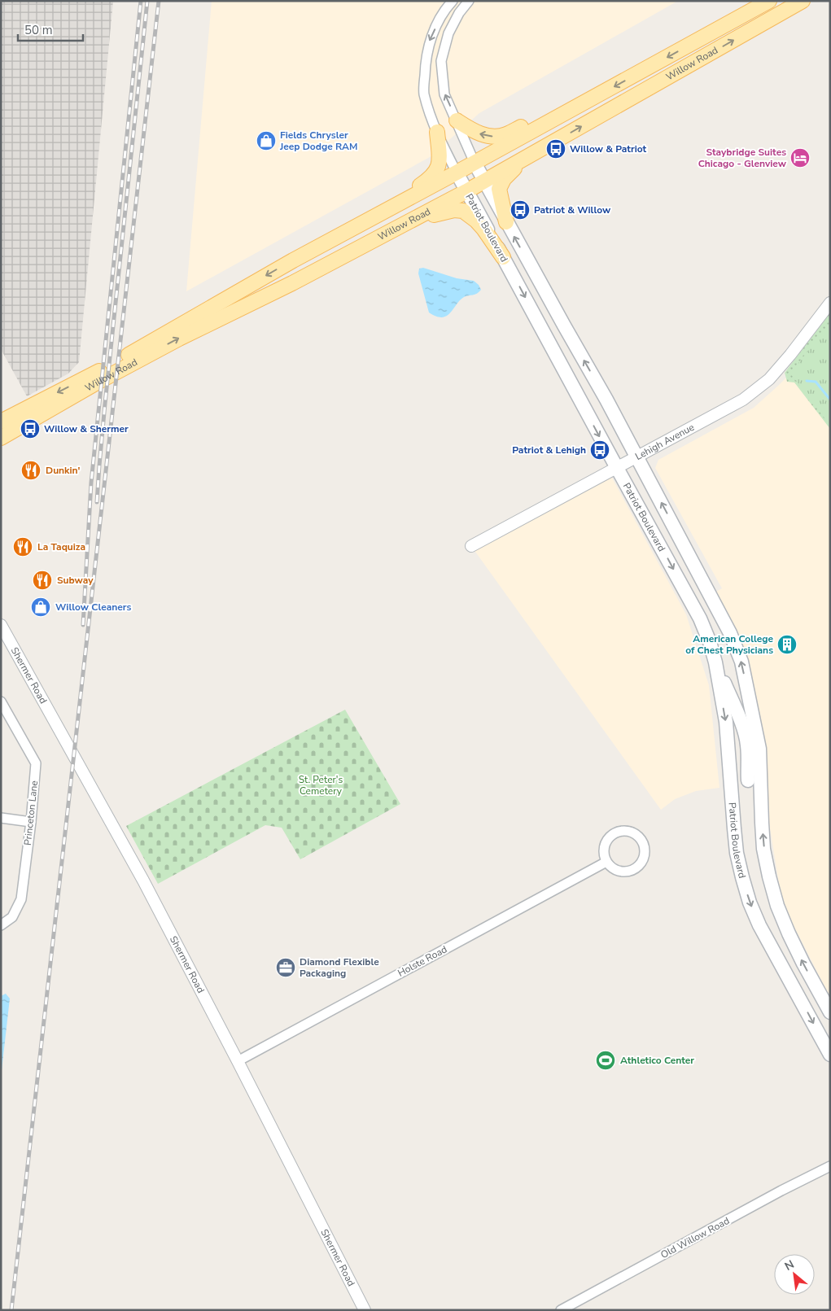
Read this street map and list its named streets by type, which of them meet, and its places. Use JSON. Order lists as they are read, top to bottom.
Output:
{
  "streets": {
    "main road": ["Willow Road", "Patriot Boulevard"],
    "street": [
      "Lehigh Avenue",
      "Shermer Road",
      "Princeton Lane",
      "Holste Road",
      "Old Willow Road"
    ]
  },
  "crossings": [
    ["Willow Road", "Patriot Boulevard"],
    ["Patriot Boulevard", "Lehigh Avenue"],
    ["Shermer Road", "Holste Road"]
  ],
  "parks": ["St. Peter's Cemetery"],
  "places": {
    "shop": ["Fields Chrysler Jeep Dodge RAM", "Willow Cleaners"],
    "bus stop": [
      "Willow & Patriot",
      "Patriot & Willow",
      "Willow & Shermer",
      "Patriot & Lehigh"
    ],
    "hotel": ["Staybridge Suites Chicago - Glenview"],
    "restaurant": ["Dunkin'", "La Taquiza", "Subway"],
    "building": ["American College of Chest Physicians"],
    "office": ["Diamond Flexible Packaging"],
    "sports": ["Athletico Center"]
  },
  "scale_bar": "50 m",
  "north": "top left"
}
